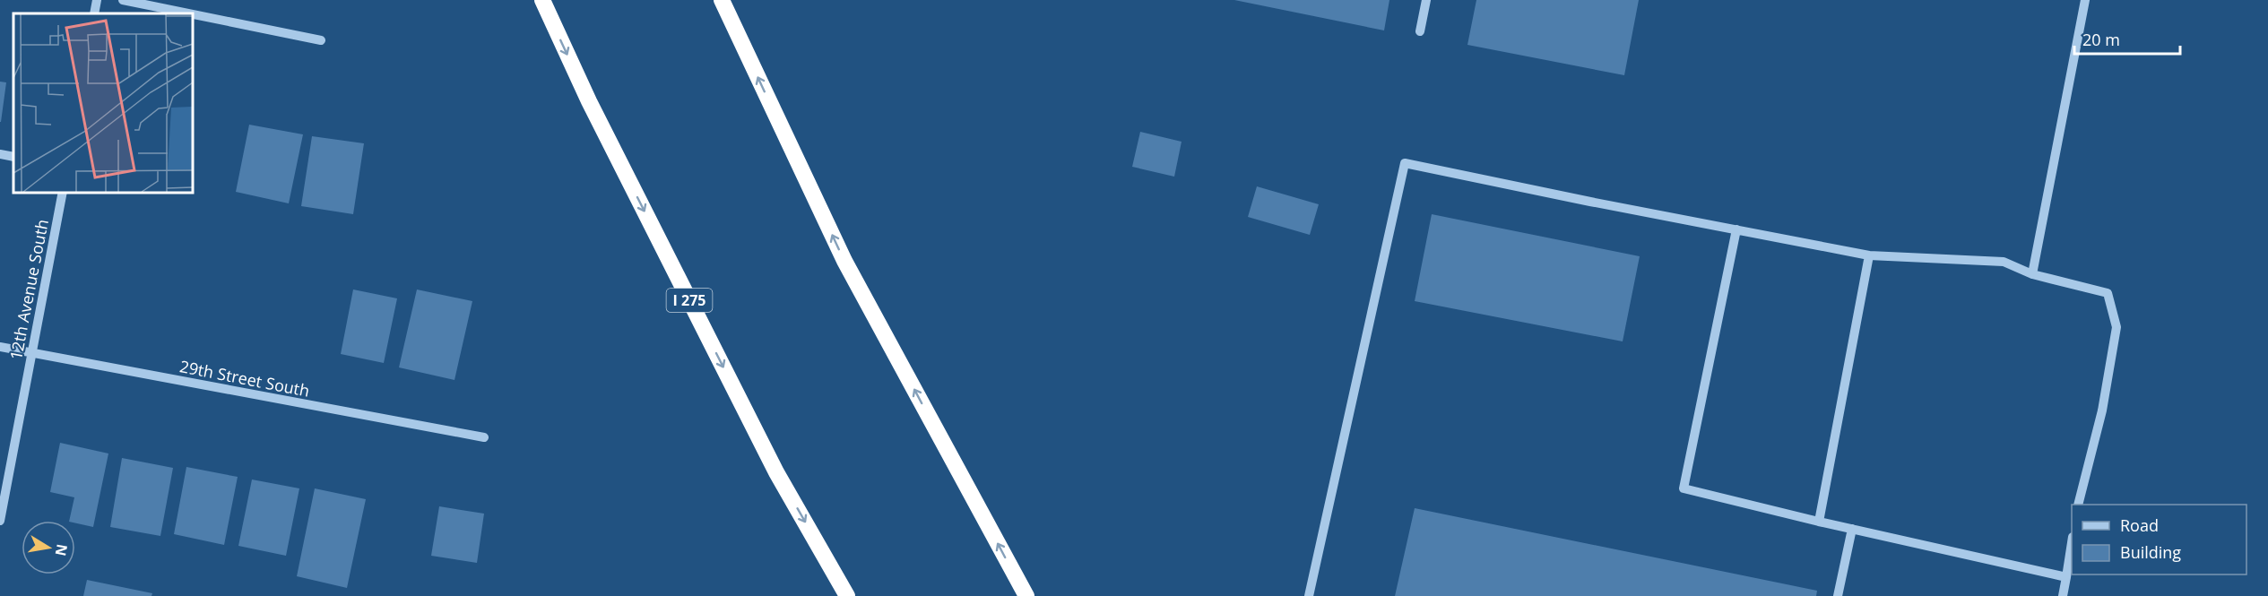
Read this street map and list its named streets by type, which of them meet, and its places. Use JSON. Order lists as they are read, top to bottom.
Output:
{
  "streets": {
    "highway": ["I 275"],
    "street": ["12th Avenue South", "29th Street South"]
  },
  "crossings": [
    ["12th Avenue South", "29th Street South"]
  ],
  "legend": ["Road", "Building"],
  "scale_bar": "20 m",
  "north": "right"
}
